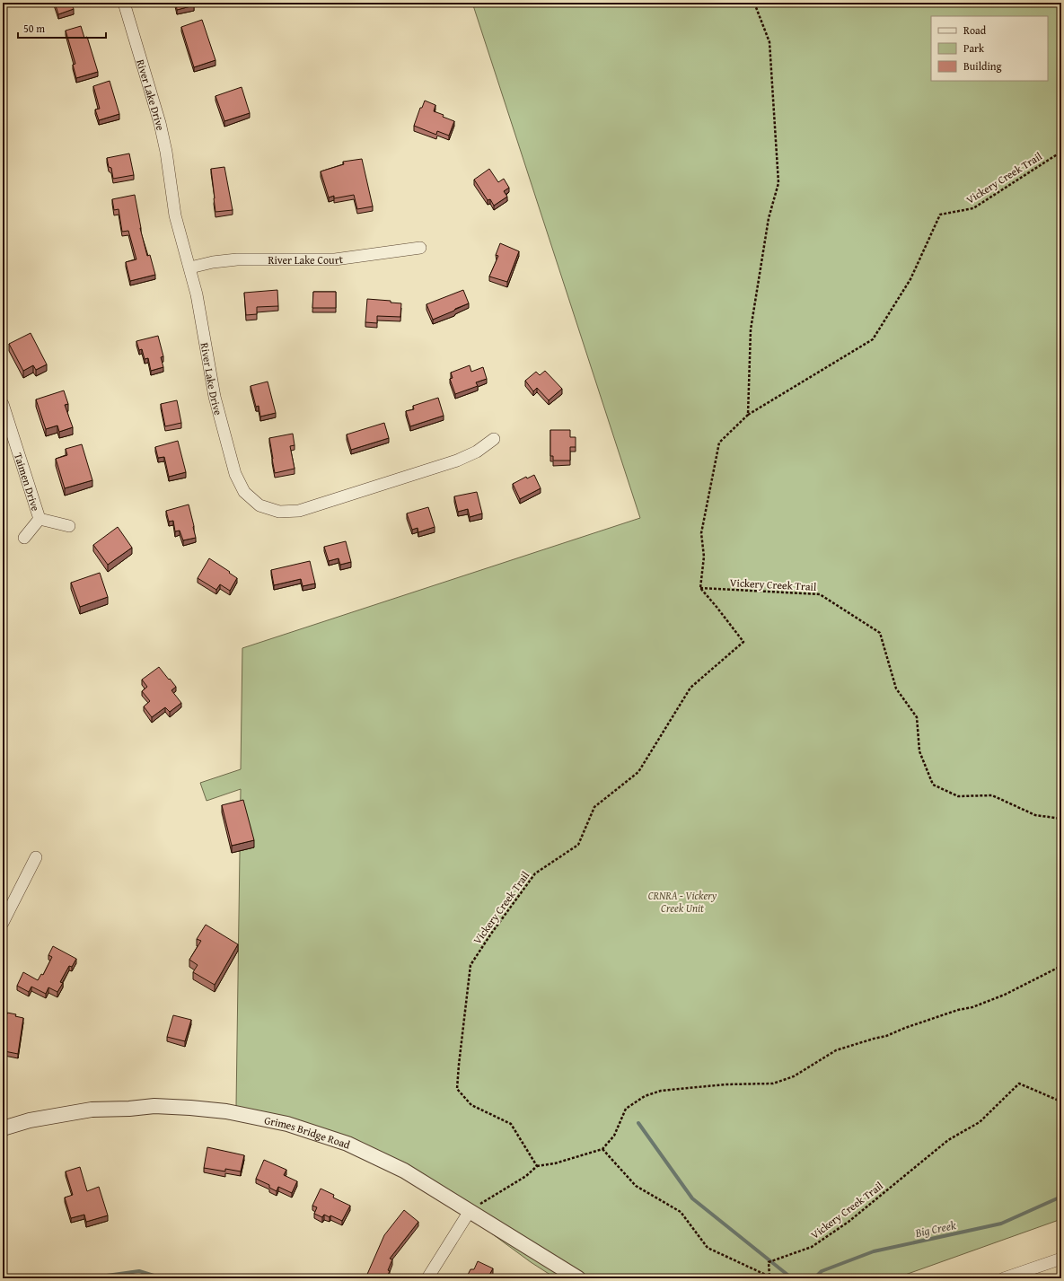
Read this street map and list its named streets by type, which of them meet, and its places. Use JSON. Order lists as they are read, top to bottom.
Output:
{
  "streets": {
    "street": [
      "River Lake Drive",
      "River Lake Court",
      "Taimen Drive",
      "Grimes Bridge Road"
    ],
    "path": ["Vickery Creek Trail"]
  },
  "crossings": [
    ["River Lake Drive", "River Lake Court"]
  ],
  "water": ["Big Creek"],
  "parks": ["CRNRA - Vickery Creek Unit"],
  "legend": ["Road", "Park", "Building"],
  "scale_bar": "50 m"
}
